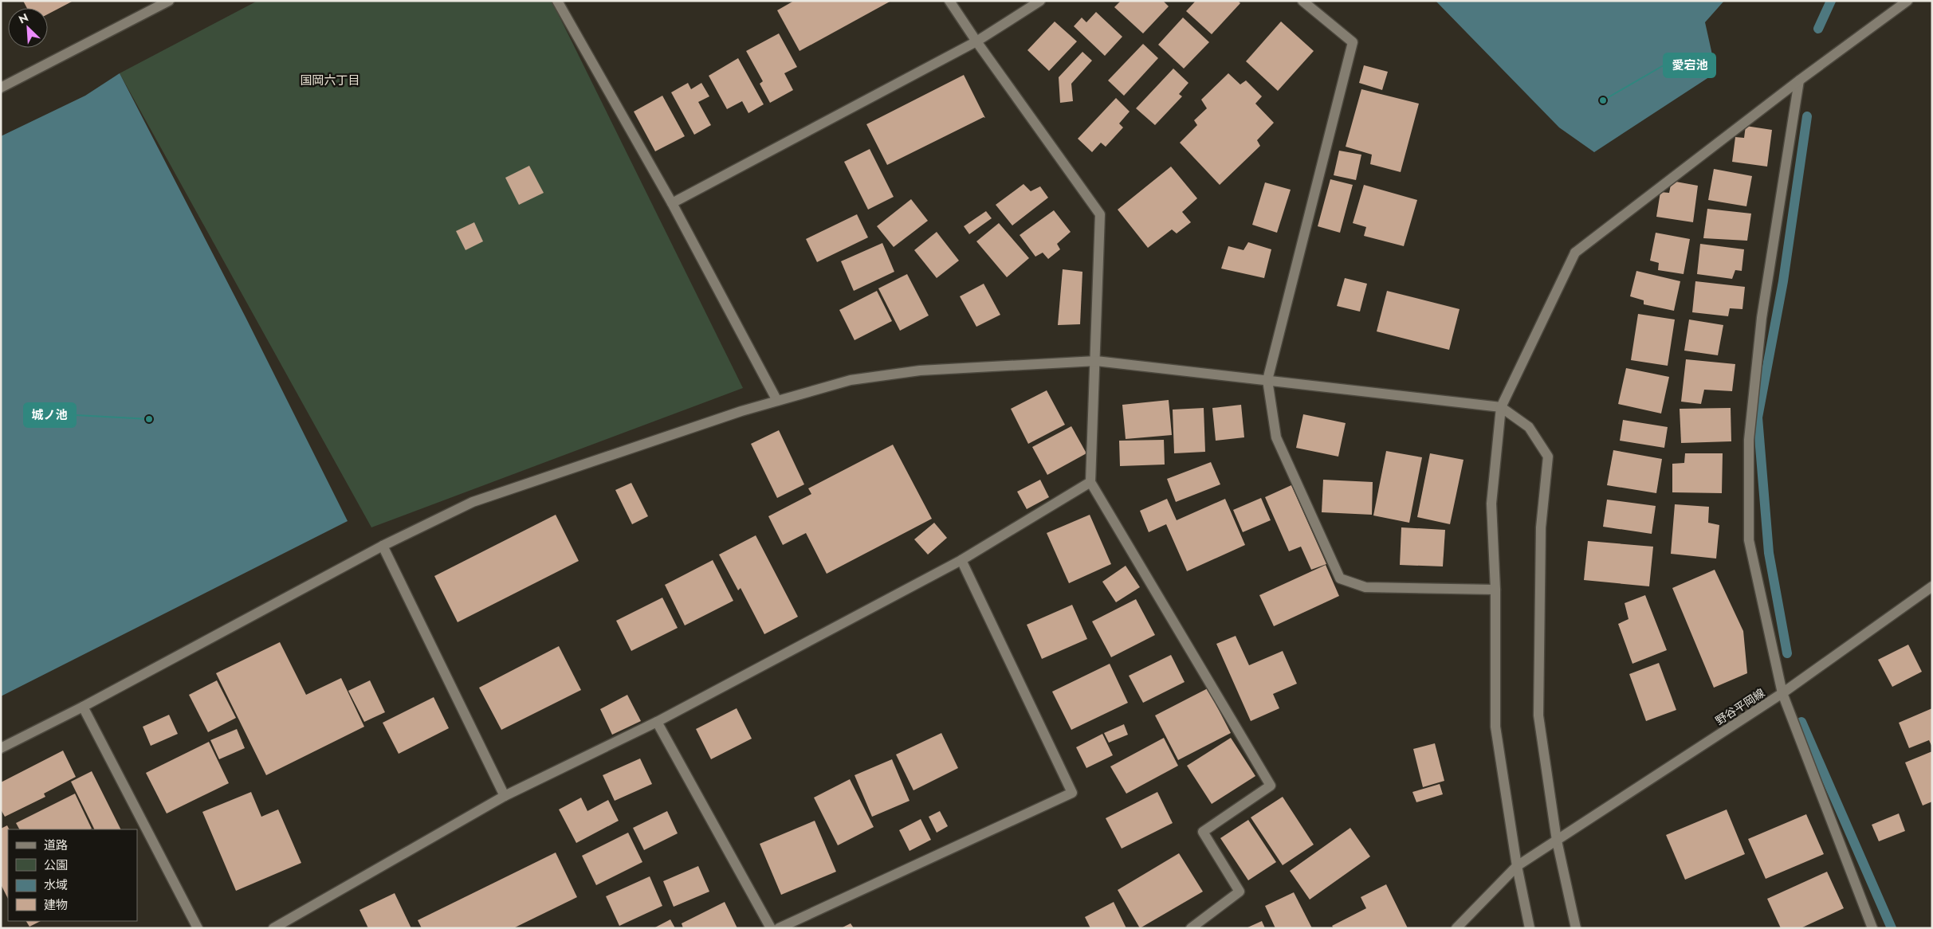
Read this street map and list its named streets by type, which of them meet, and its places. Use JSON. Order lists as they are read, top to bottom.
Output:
{
  "streets": {
    "street": ["野谷平岡線"]
  },
  "districts": ["国岡六丁目"],
  "places": ["愛宕池", "城ノ池"],
  "legend": [
    "道路",
    "公園",
    "水域",
    "建物"
  ],
  "north": "top left"
}
